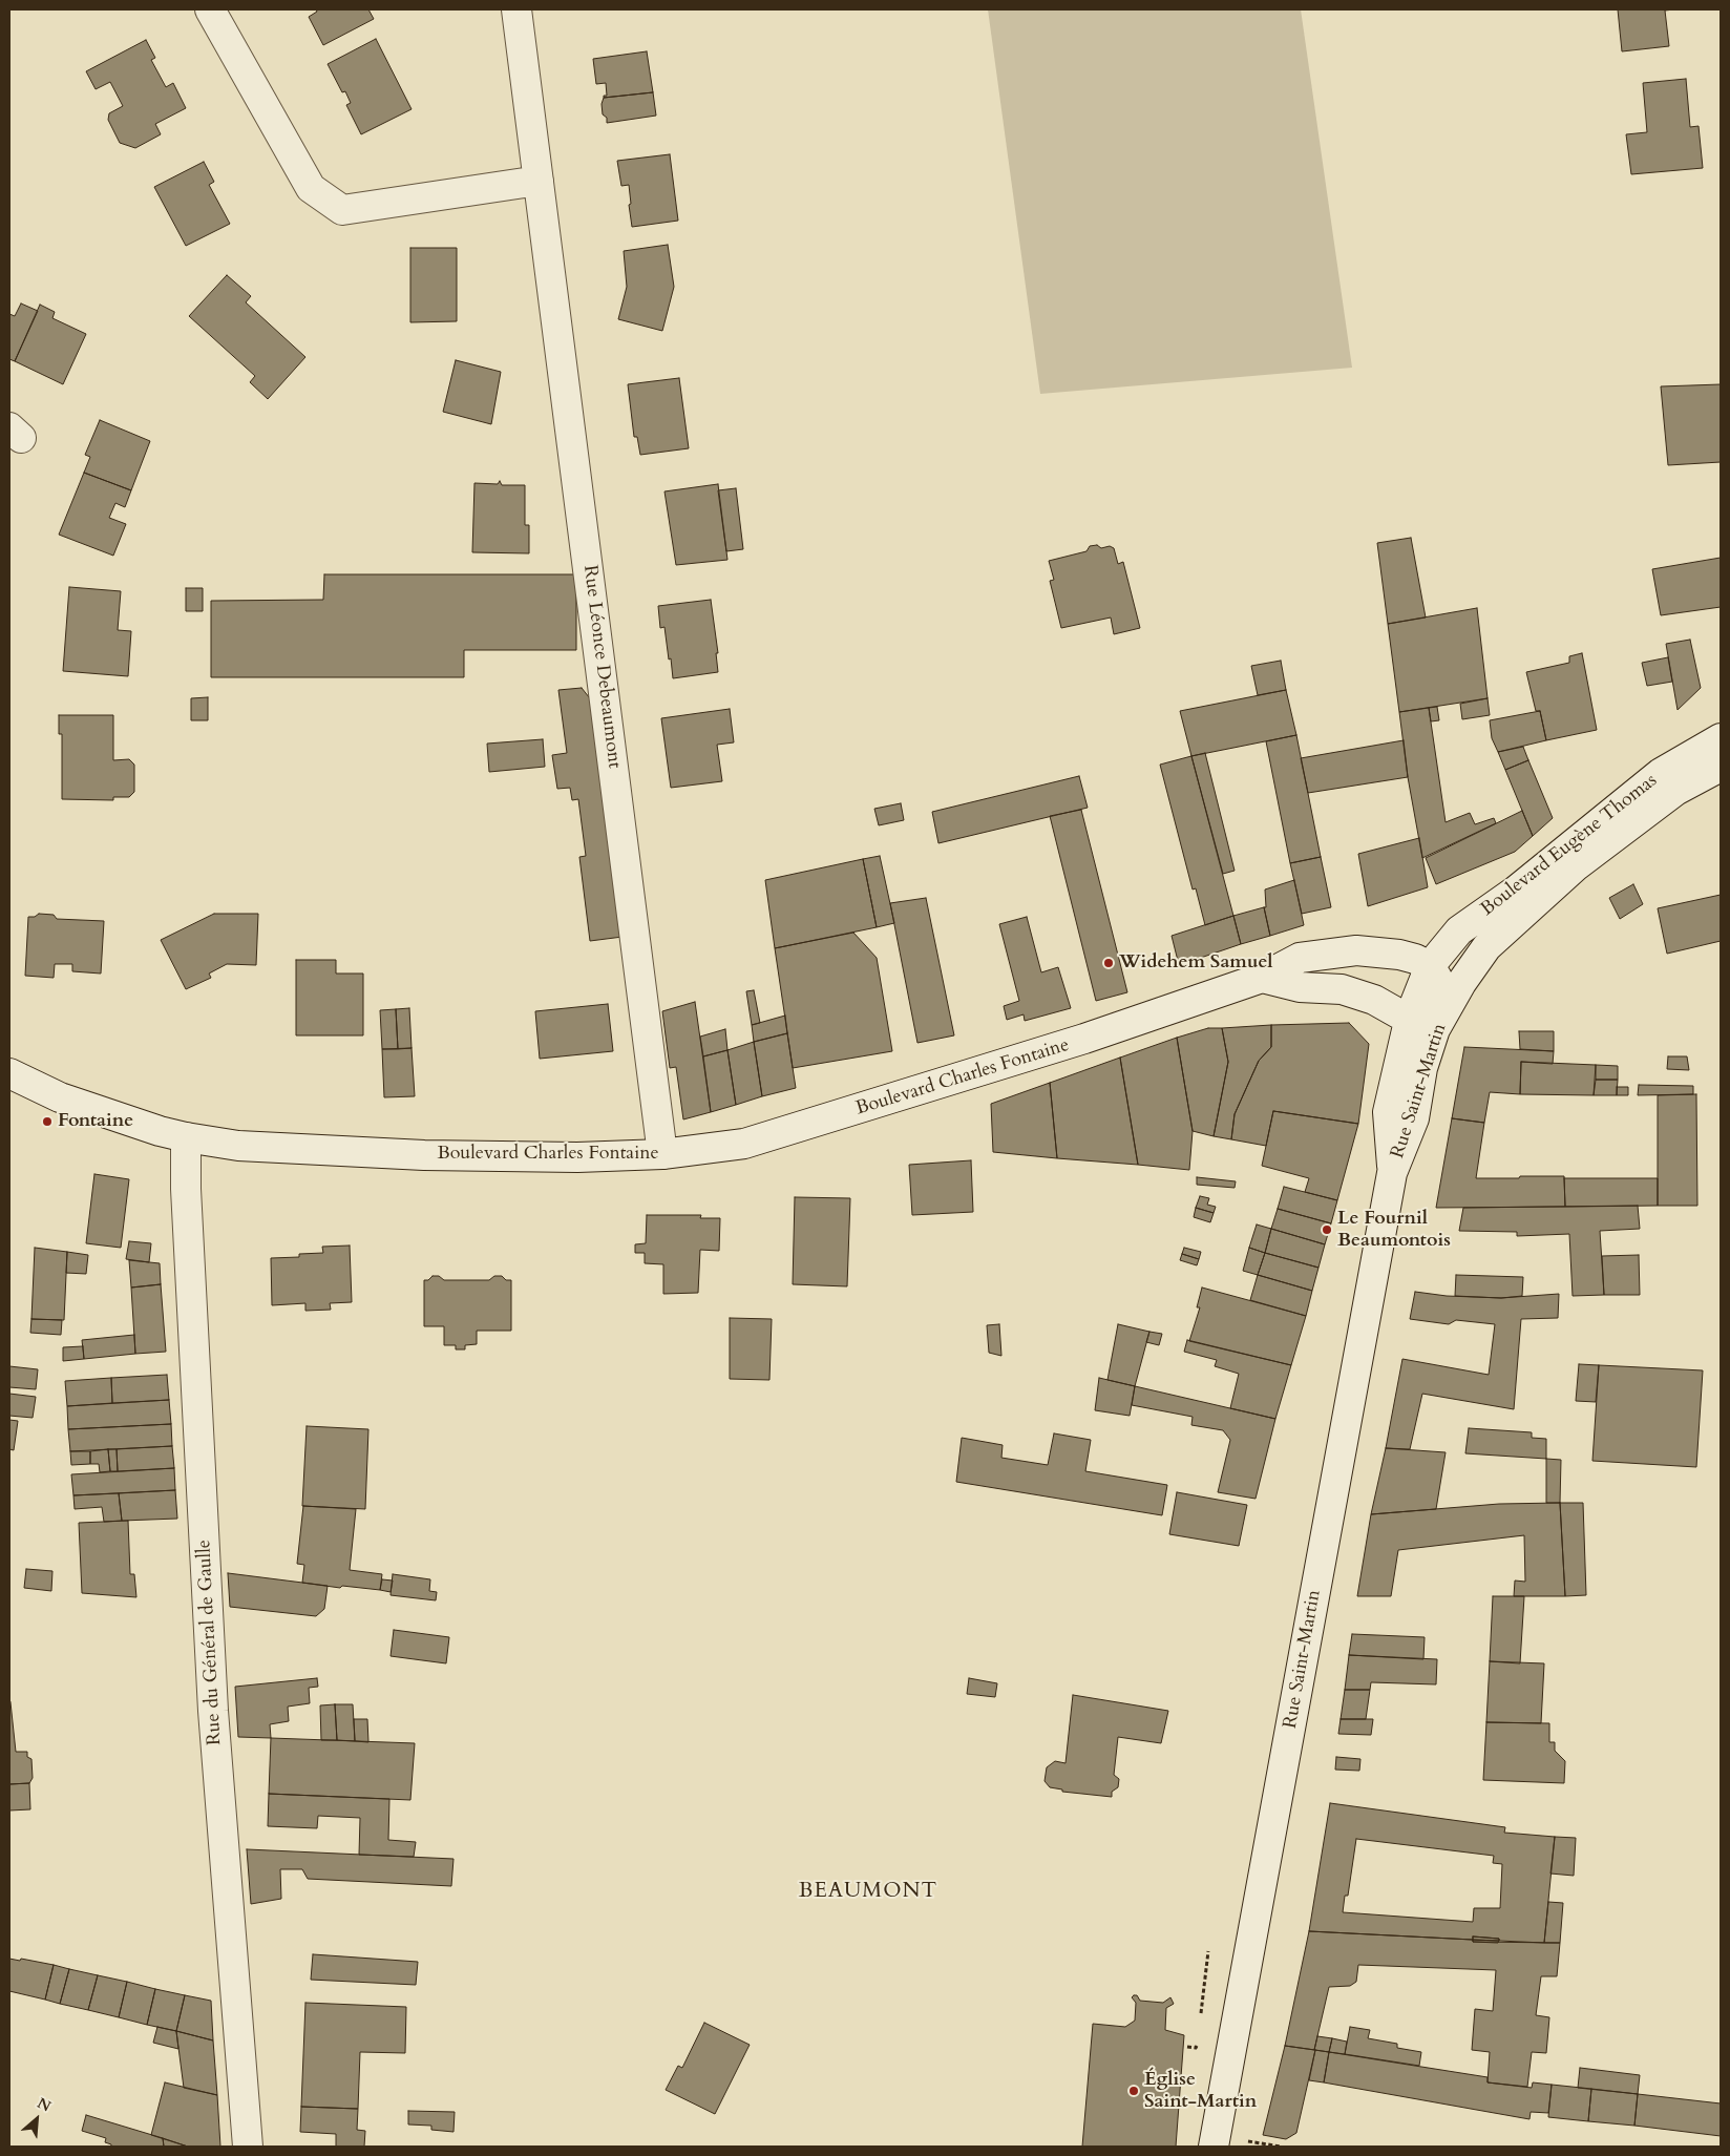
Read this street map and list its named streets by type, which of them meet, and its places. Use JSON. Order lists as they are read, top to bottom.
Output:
{
  "streets": {
    "street": [
      "Rue Léonce Debeaumont",
      "Boulevard Eugène Thomas",
      "Boulevard Charles Fontaine",
      "Rue Saint-Martin",
      "Rue du Général de Gaulle"
    ]
  },
  "crossings": [
    ["Rue Léonce Debeaumont", "Boulevard Charles Fontaine"],
    ["Boulevard Eugène Thomas", "Boulevard Charles Fontaine"],
    ["Boulevard Eugène Thomas", "Rue Saint-Martin"],
    ["Boulevard Charles Fontaine", "Rue Saint-Martin"],
    ["Boulevard Charles Fontaine", "Rue du Général de Gaulle"]
  ],
  "districts": ["BEAUMONT"],
  "places": [
    "Widehem Samuel",
    "Fontaine",
    "Le Fournil Beaumontois",
    "Église Saint-Martin"
  ],
  "north": "top right"
}
